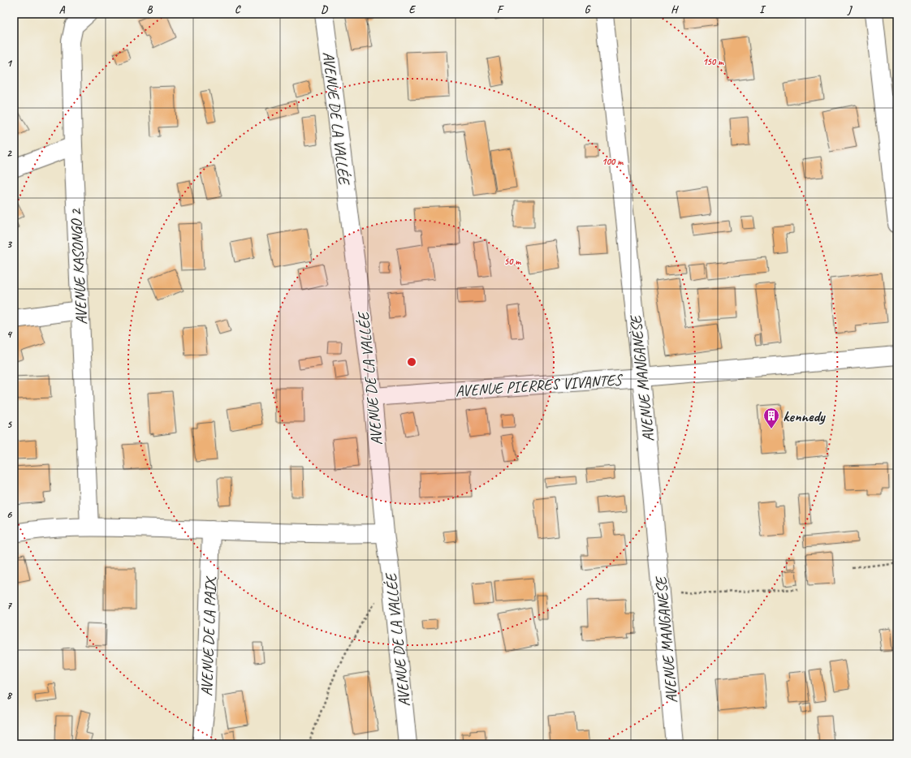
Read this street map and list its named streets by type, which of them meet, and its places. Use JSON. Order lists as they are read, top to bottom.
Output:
{
  "streets": {
    "street": [
      "AVENUE DE LA VALLÉE",
      "AVENUE KASONGO 2",
      "AVENUE MANGANÈSE",
      "AVENUE PIERRES VIVANTES",
      "AVENUE DE LA PAIX"
    ]
  },
  "crossings": [
    ["AVENUE DE LA VALLÉE", "AVENUE PIERRES VIVANTES"],
    ["AVENUE MANGANÈSE", "AVENUE PIERRES VIVANTES"]
  ],
  "places": {
    "building": ["kennedy"]
  },
  "grid": {
    "columns": [
      "A",
      "B",
      "C",
      "D",
      "E",
      "F",
      "G",
      "H",
      "I",
      "J"
    ],
    "rows": [
      "1",
      "2",
      "3",
      "4",
      "5",
      "6",
      "7",
      "8"
    ]
  },
  "rings": ["150 m", "100 m", "50 m"]
}
